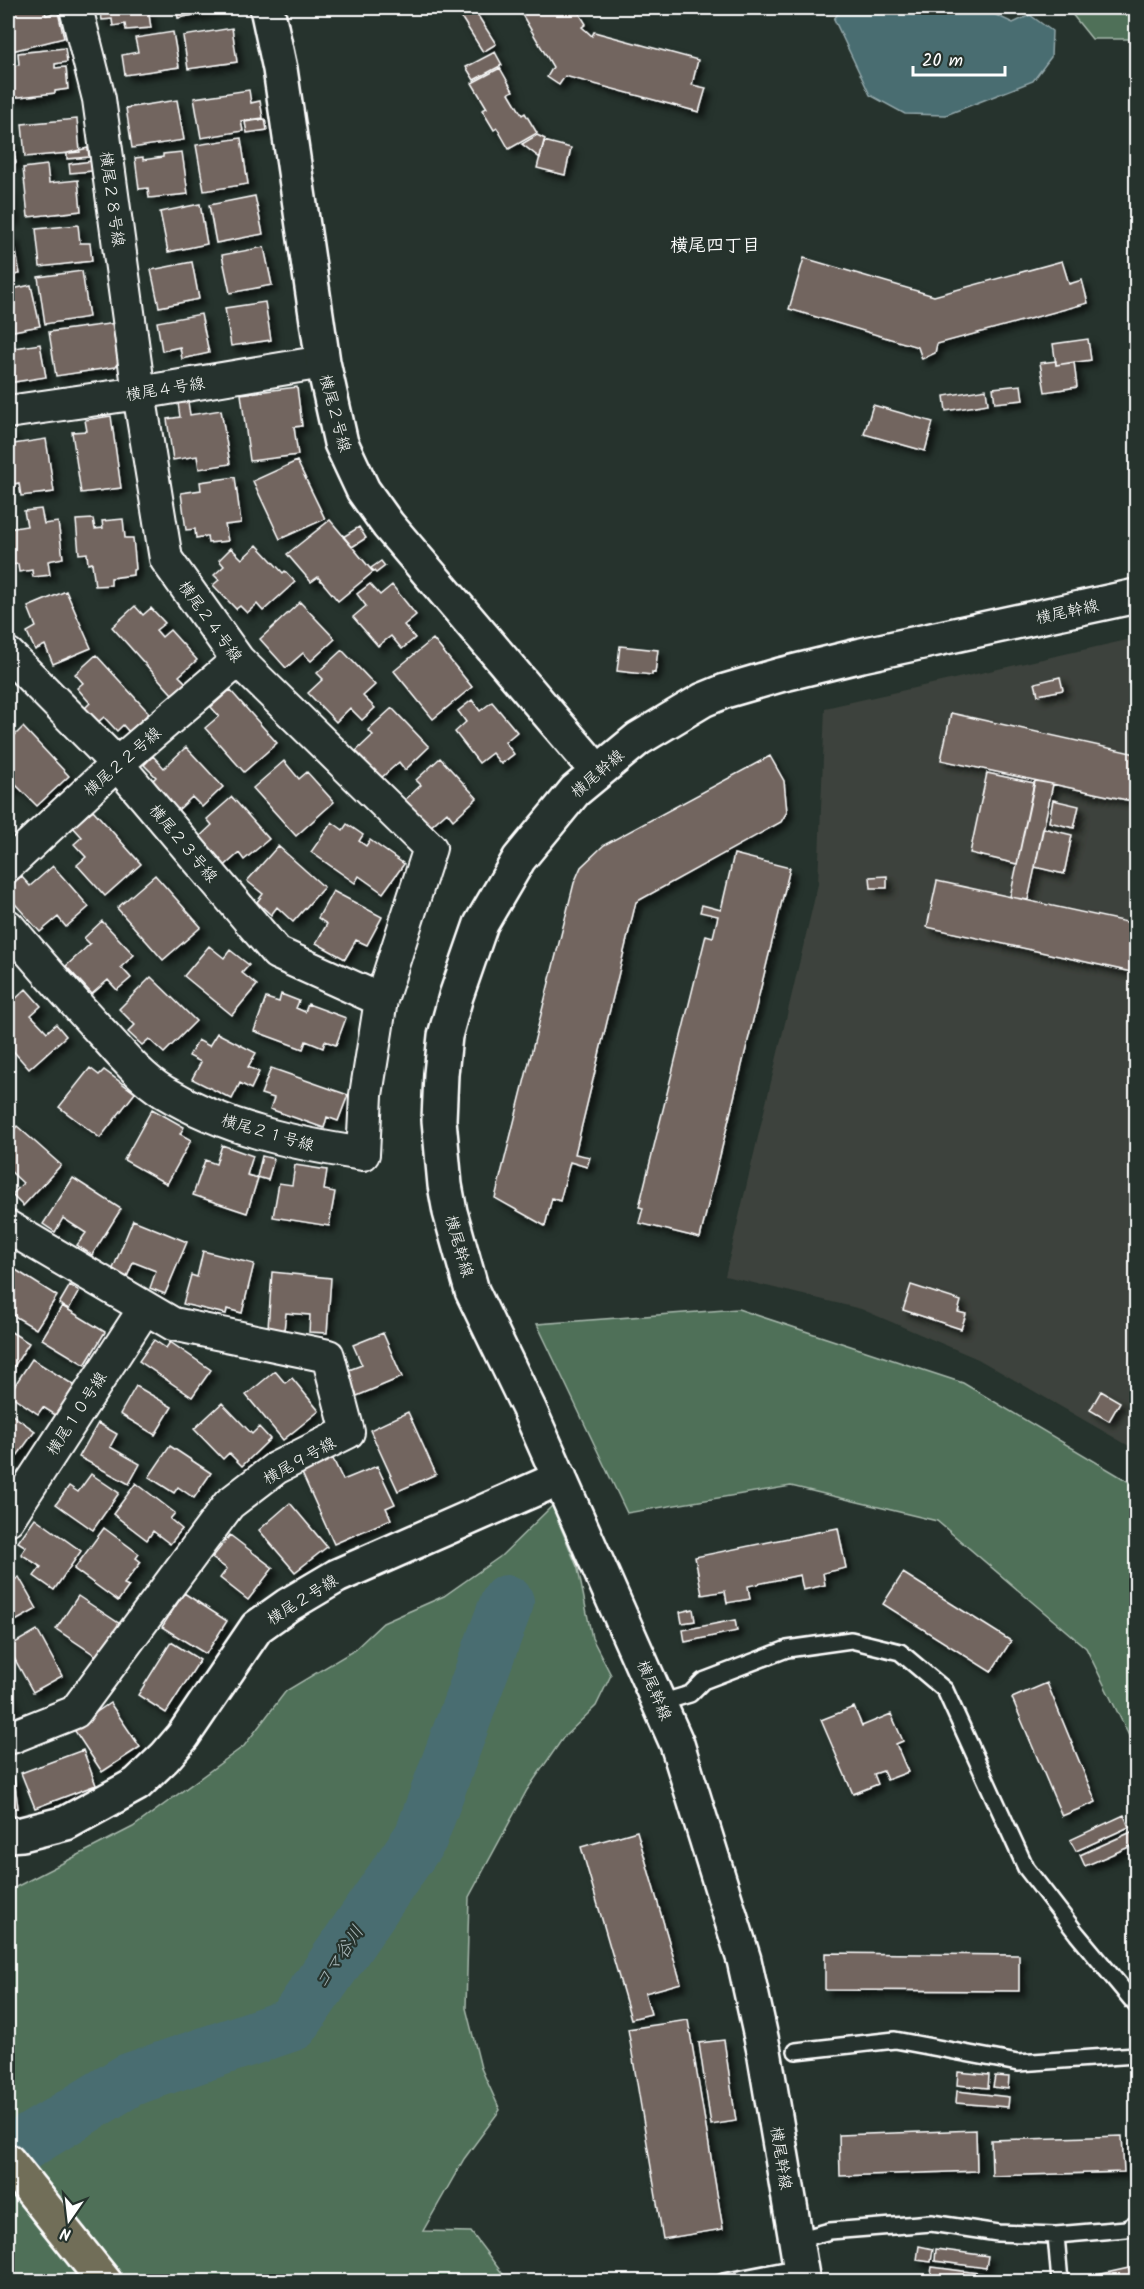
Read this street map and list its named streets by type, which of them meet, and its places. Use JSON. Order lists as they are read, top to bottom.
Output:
{
  "streets": {
    "street": [
      "横尾２８号線",
      "横尾４号線",
      "横尾２号線",
      "横尾幹線",
      "横尾２４号線",
      "横尾２２号線",
      "横尾２３号線",
      "横尾２１号線",
      "横尾１０号線",
      "横尾９号線"
    ]
  },
  "crossings": [
    ["横尾２８号線", "横尾４号線"],
    ["横尾２８号線", "横尾２４号線"],
    ["横尾４号線", "横尾２号線"],
    ["横尾４号線", "横尾２４号線"],
    ["横尾２号線", "横尾幹線"],
    ["横尾２４号線", "横尾２２号線"],
    ["横尾２４号線", "横尾２１号線"],
    ["横尾２２号線", "横尾２３号線"],
    ["横尾２３号線", "横尾２１号線"],
    ["横尾１０号線", "横尾９号線"]
  ],
  "districts": ["横尾四丁目"],
  "water": ["コマ谷川"],
  "scale_bar": "20 m",
  "north": "bottom"
}
